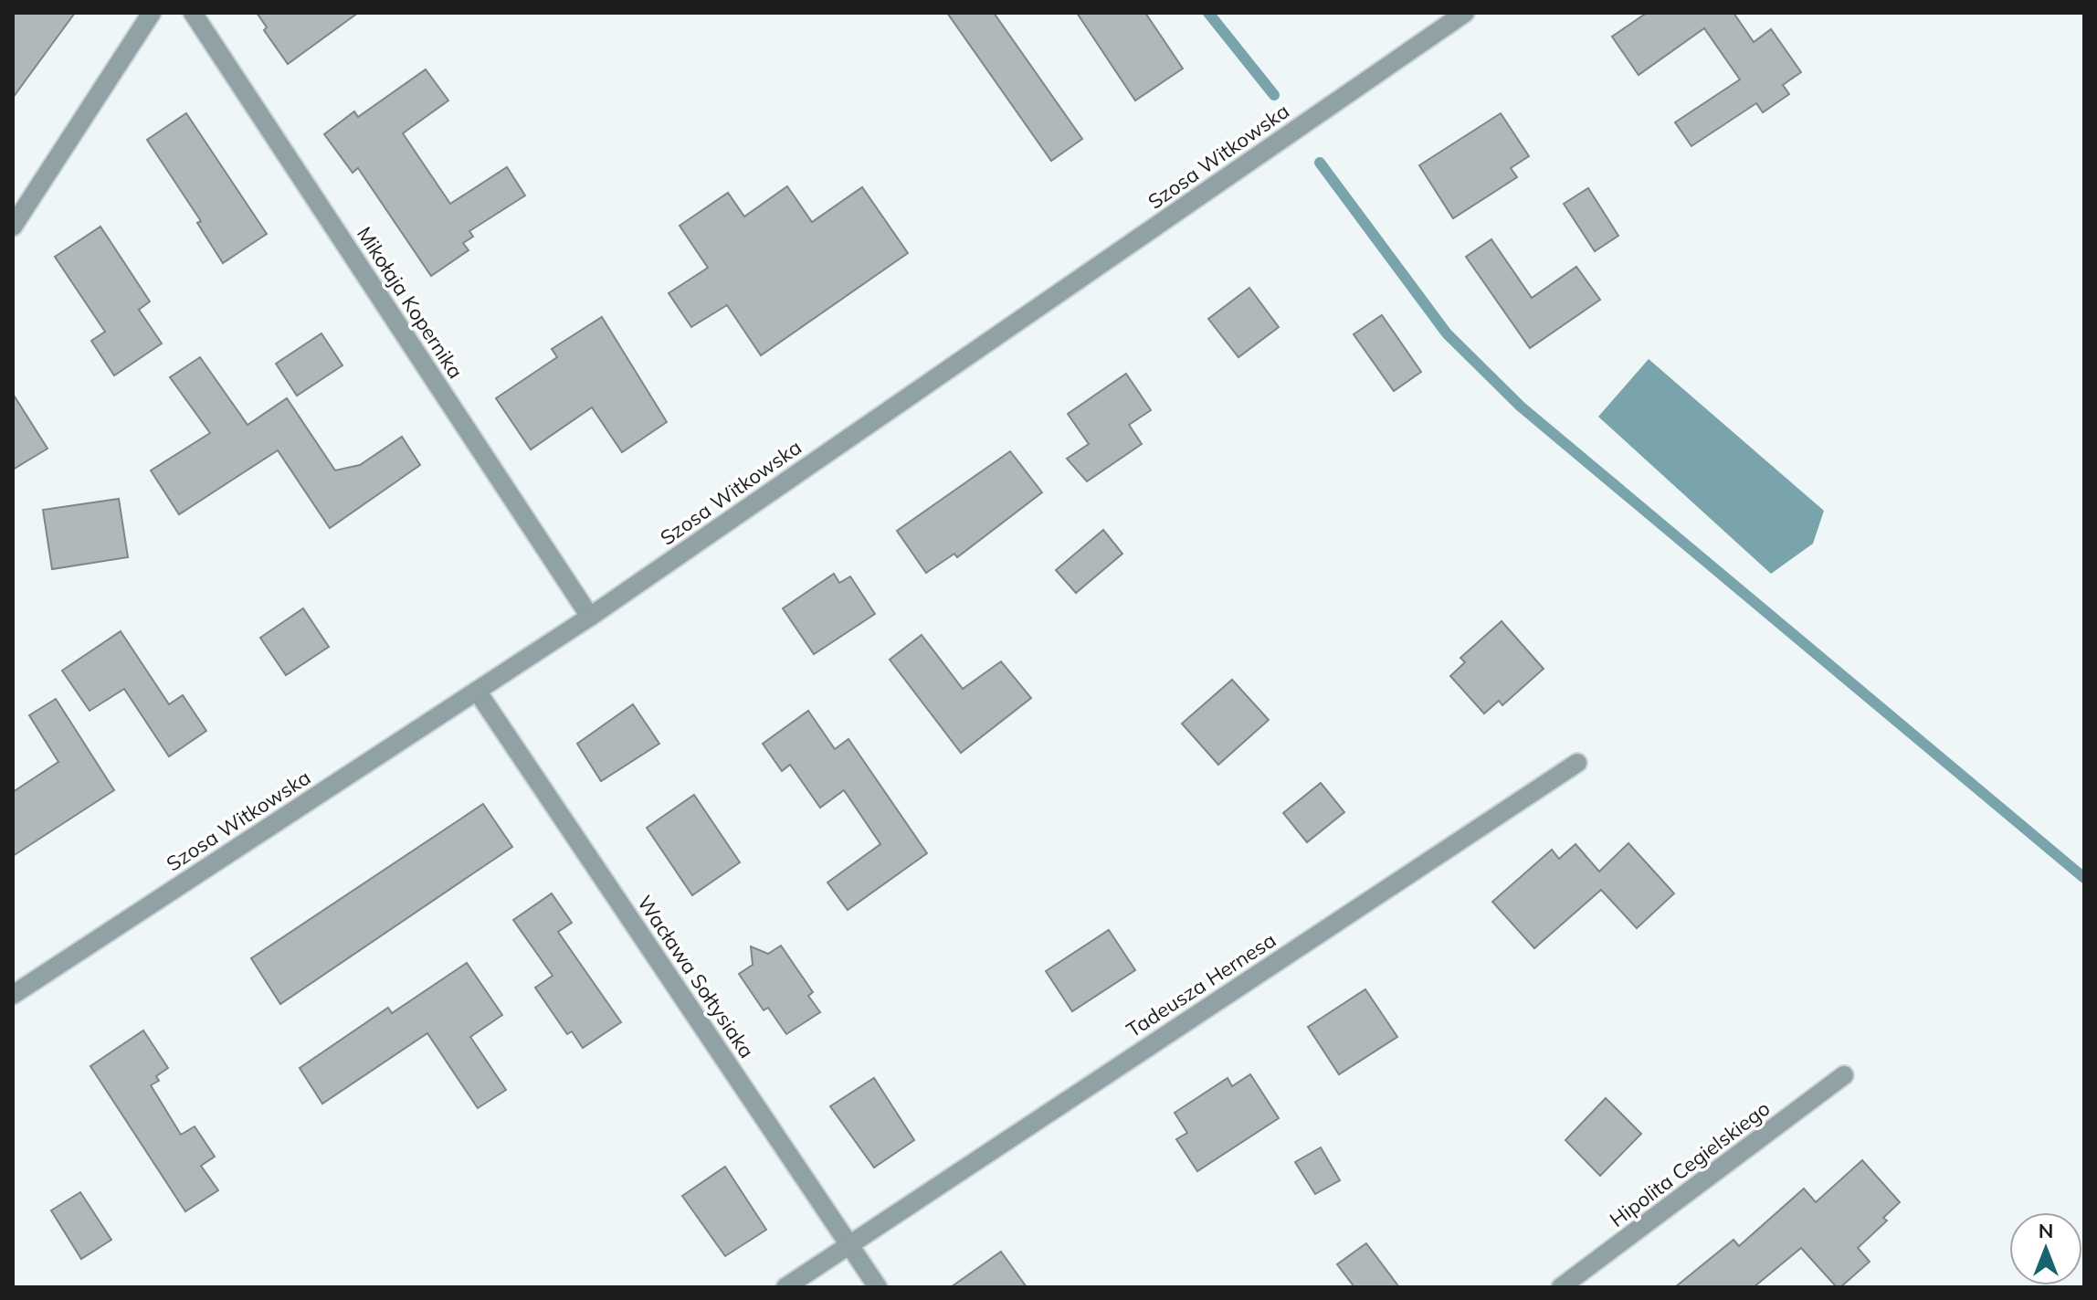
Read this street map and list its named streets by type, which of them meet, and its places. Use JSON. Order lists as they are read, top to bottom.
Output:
{
  "streets": {
    "street": [
      "Szosa Witkowska",
      "Mikołaja Kopernika",
      "Wacława Sołtysiaka",
      "Tadeusza Hernesa",
      "Hipolita Cegielskiego"
    ]
  },
  "crossings": [
    ["Szosa Witkowska", "Mikołaja Kopernika"],
    ["Szosa Witkowska", "Wacława Sołtysiaka"],
    ["Wacława Sołtysiaka", "Tadeusza Hernesa"]
  ],
  "north": "top"
}
